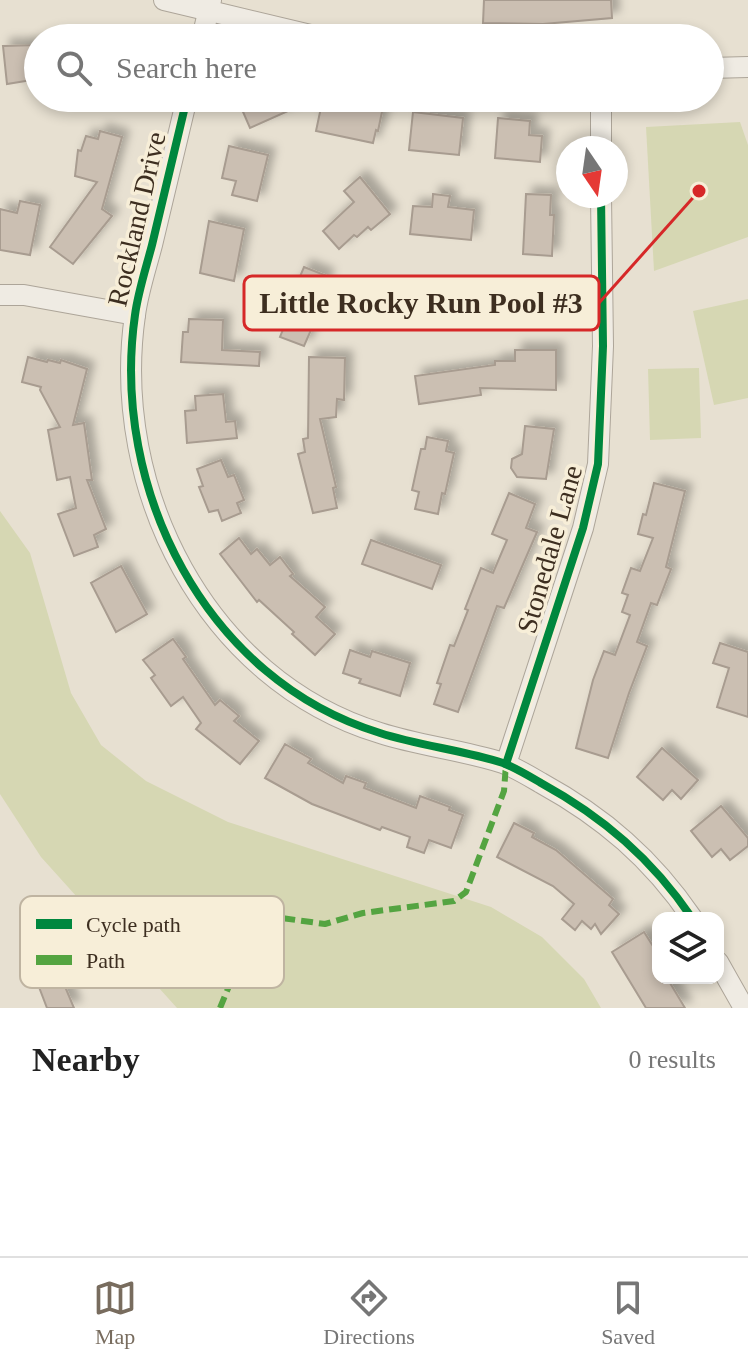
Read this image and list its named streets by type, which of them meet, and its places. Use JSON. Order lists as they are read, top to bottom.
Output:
{
  "streets": {
    "street": ["Rockland Drive", "Stonedale Lane"]
  },
  "crossings": [
    ["Rockland Drive", "Stonedale Lane"]
  ],
  "places": ["Little Rocky Run Pool #3"],
  "legend": ["Cycle path", "Path"],
  "north": "bottom",
  "page": {
    "search": "Search here",
    "heading": ["Nearby", "0 results"],
    "nav": ["Map", "Directions", "Saved"]
  }
}
